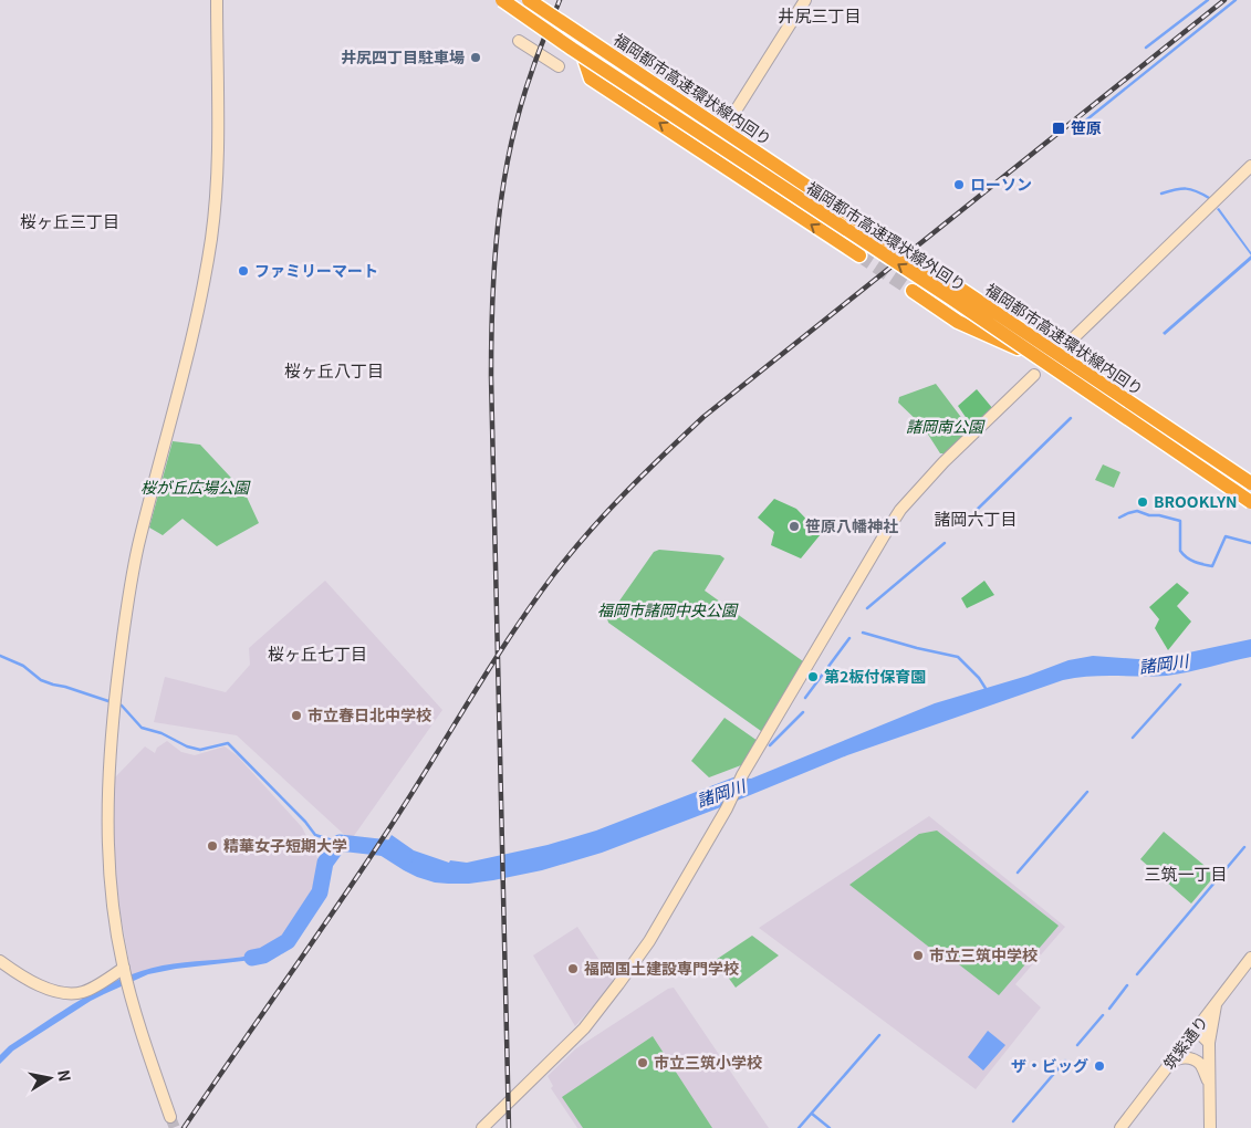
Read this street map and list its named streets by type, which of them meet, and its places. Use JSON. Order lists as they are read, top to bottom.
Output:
{
  "streets": {
    "highway": ["福岡都市高速環状線内回り", "福岡都市高速環状線外回り"],
    "street": ["筑紫通り"]
  },
  "districts": [
    "井尻三丁目",
    "桜ヶ丘三丁目",
    "桜ヶ丘八丁目",
    "諸岡六丁目",
    "桜ヶ丘七丁目",
    "三筑一丁目"
  ],
  "water": ["諸岡川"],
  "parks": ["諸岡南公園", "桜が丘広場公園", "福岡市諸岡中央公園"],
  "places": {
    "other": [
      "井尻四丁目駐車場",
      "ローソン",
      "ファミリーマート",
      "BROOKLYN",
      "笹原八幡神社",
      "第2板付保育園",
      "市立春日北中学校",
      "精華女子短期大学",
      "市立三筑中学校",
      "福岡国土建設専門学校",
      "市立三筑小学校",
      "ザ・ビッグ"
    ],
    "transit": ["笹原"]
  },
  "north": "right"
}
